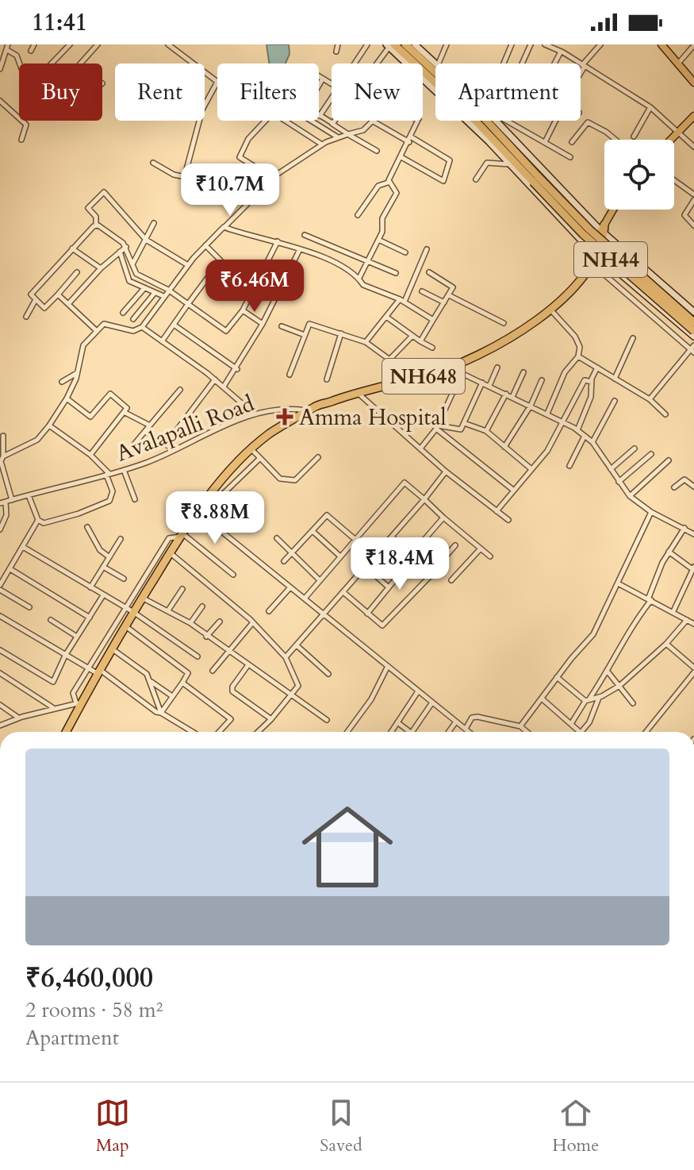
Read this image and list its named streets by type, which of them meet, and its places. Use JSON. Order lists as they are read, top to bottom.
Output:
{
  "streets": {
    "highway": ["NH44", "NH648"],
    "street": ["Avalapalli Road"]
  },
  "crossings": [
    ["NH648", "Avalapalli Road"]
  ],
  "places": {
    "health": ["Amma Hospital"]
  },
  "page": {
    "status": "11:41",
    "chip": [
      "Buy",
      "Rent",
      "Filters",
      "New",
      "Apartment"
    ],
    "price": [
      "₹10.7M",
      "₹6.46M",
      "₹8.88M",
      "₹18.4M"
    ],
    "list": [
      {
        "name": "₹6,460,000",
        "note": "2 rooms · 58 m² · Apartment"
      }
    ],
    "tabs": ["Map", "Saved", "Home"]
  }
}
